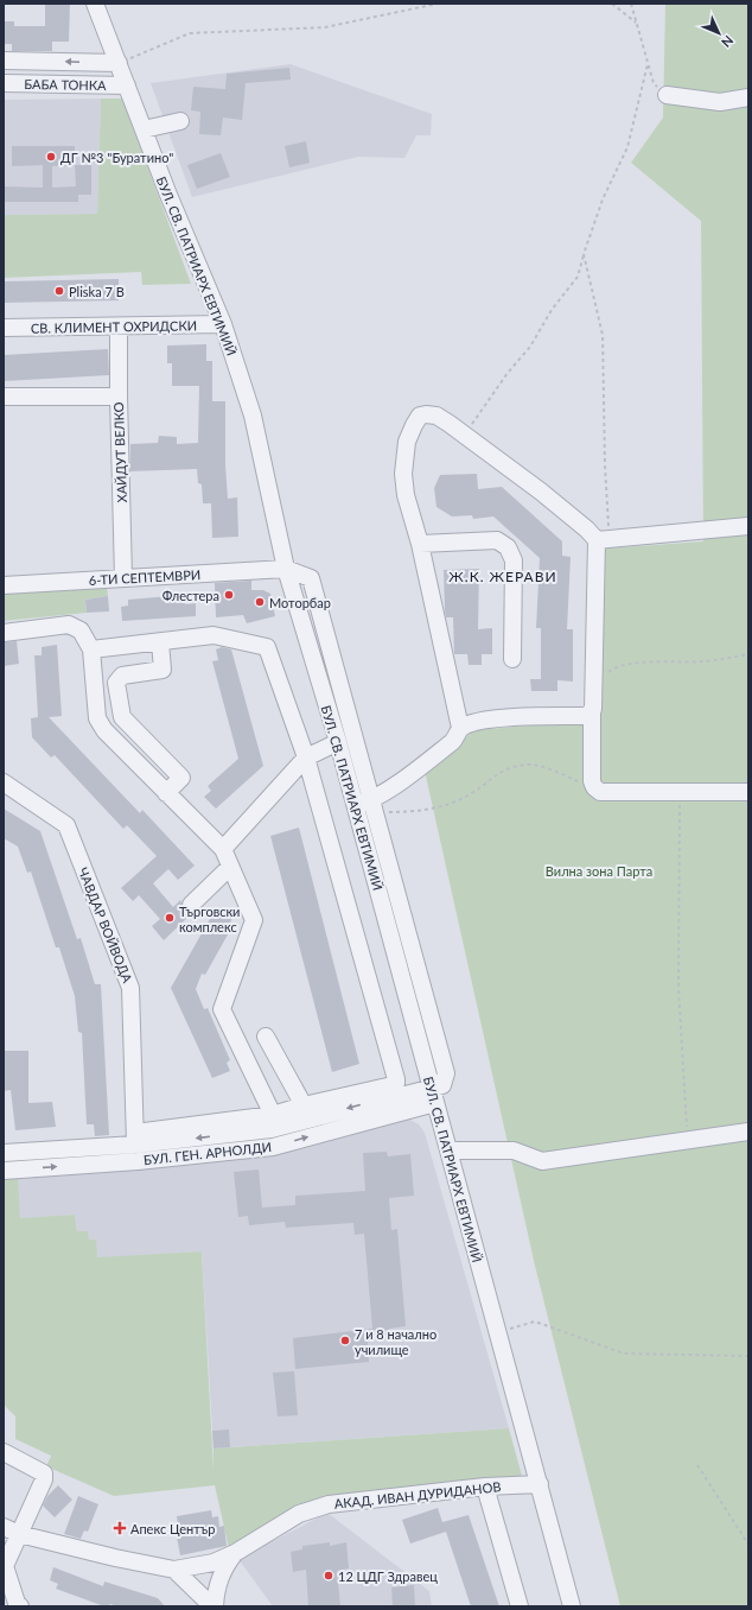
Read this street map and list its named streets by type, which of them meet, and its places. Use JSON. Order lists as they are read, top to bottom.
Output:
{
  "streets": {
    "street": [
      "БАБА ТОНКА",
      "БУЛ. СВ. ПАТРИАРХ ЕВТИМИЙ",
      "СВ. КЛИМЕНТ ОХРИДСКИ",
      "ХАЙДУТ ВЕЛКО",
      "6-ТИ СЕПТЕМВРИ",
      "ЧАВДАР ВОЙВОДА",
      "БУЛ. ГЕН. АРНОЛДИ",
      "АКАД. ИВАН ДУРИДАНОВ"
    ]
  },
  "crossings": [
    ["БАБА ТОНКА", "БУЛ. СВ. ПАТРИАРХ ЕВТИМИЙ"],
    ["БУЛ. СВ. ПАТРИАРХ ЕВТИМИЙ", "СВ. КЛИМЕНТ ОХРИДСКИ"],
    ["БУЛ. СВ. ПАТРИАРХ ЕВТИМИЙ", "6-ТИ СЕПТЕМВРИ"],
    ["БУЛ. СВ. ПАТРИАРХ ЕВТИМИЙ", "БУЛ. ГЕН. АРНОЛДИ"],
    ["БУЛ. СВ. ПАТРИАРХ ЕВТИМИЙ", "АКАД. ИВАН ДУРИДАНОВ"],
    ["СВ. КЛИМЕНТ ОХРИДСКИ", "ХАЙДУТ ВЕЛКО"],
    ["ХАЙДУТ ВЕЛКО", "6-ТИ СЕПТЕМВРИ"],
    ["ЧАВДАР ВОЙВОДА", "БУЛ. ГЕН. АРНОЛДИ"]
  ],
  "districts": ["Ж.К. ЖЕРАВИ"],
  "parks": ["Вилна зона Парта"],
  "places": {
    "other": [
      "ДГ №3 \"Буратино\"",
      "Pliska 7 B",
      "Флестера",
      "Моторбар",
      "Търговски комплекс",
      "7 и 8 начално училище",
      "12 ЦДГ Здравец"
    ],
    "health": ["Апекс Център"]
  },
  "north": "bottom right"
}
